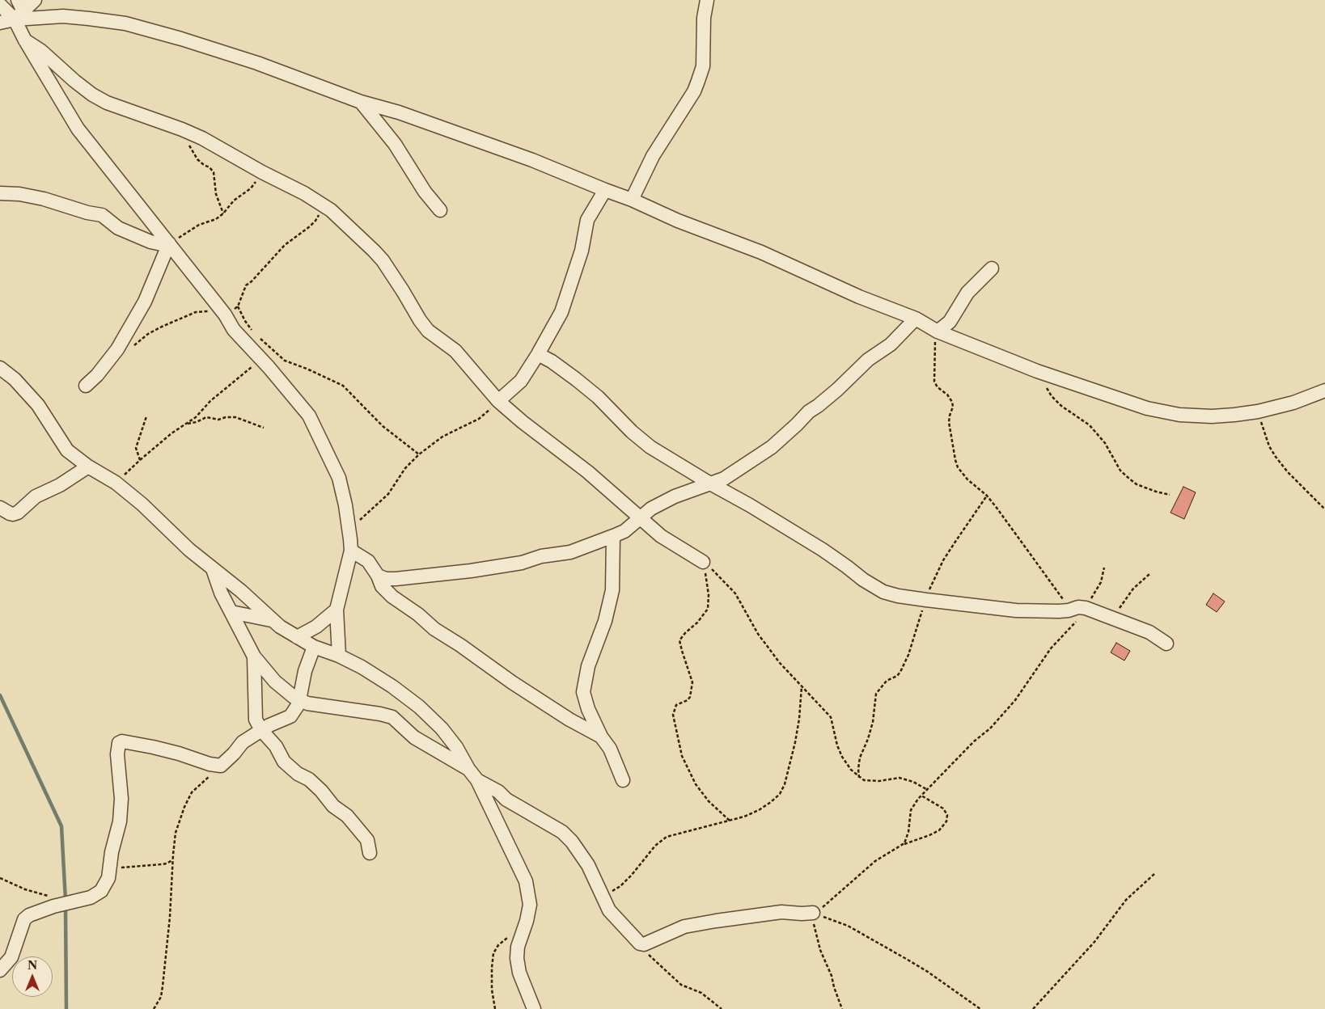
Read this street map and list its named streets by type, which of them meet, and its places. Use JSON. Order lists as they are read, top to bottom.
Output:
{
  "north": "top"
}
